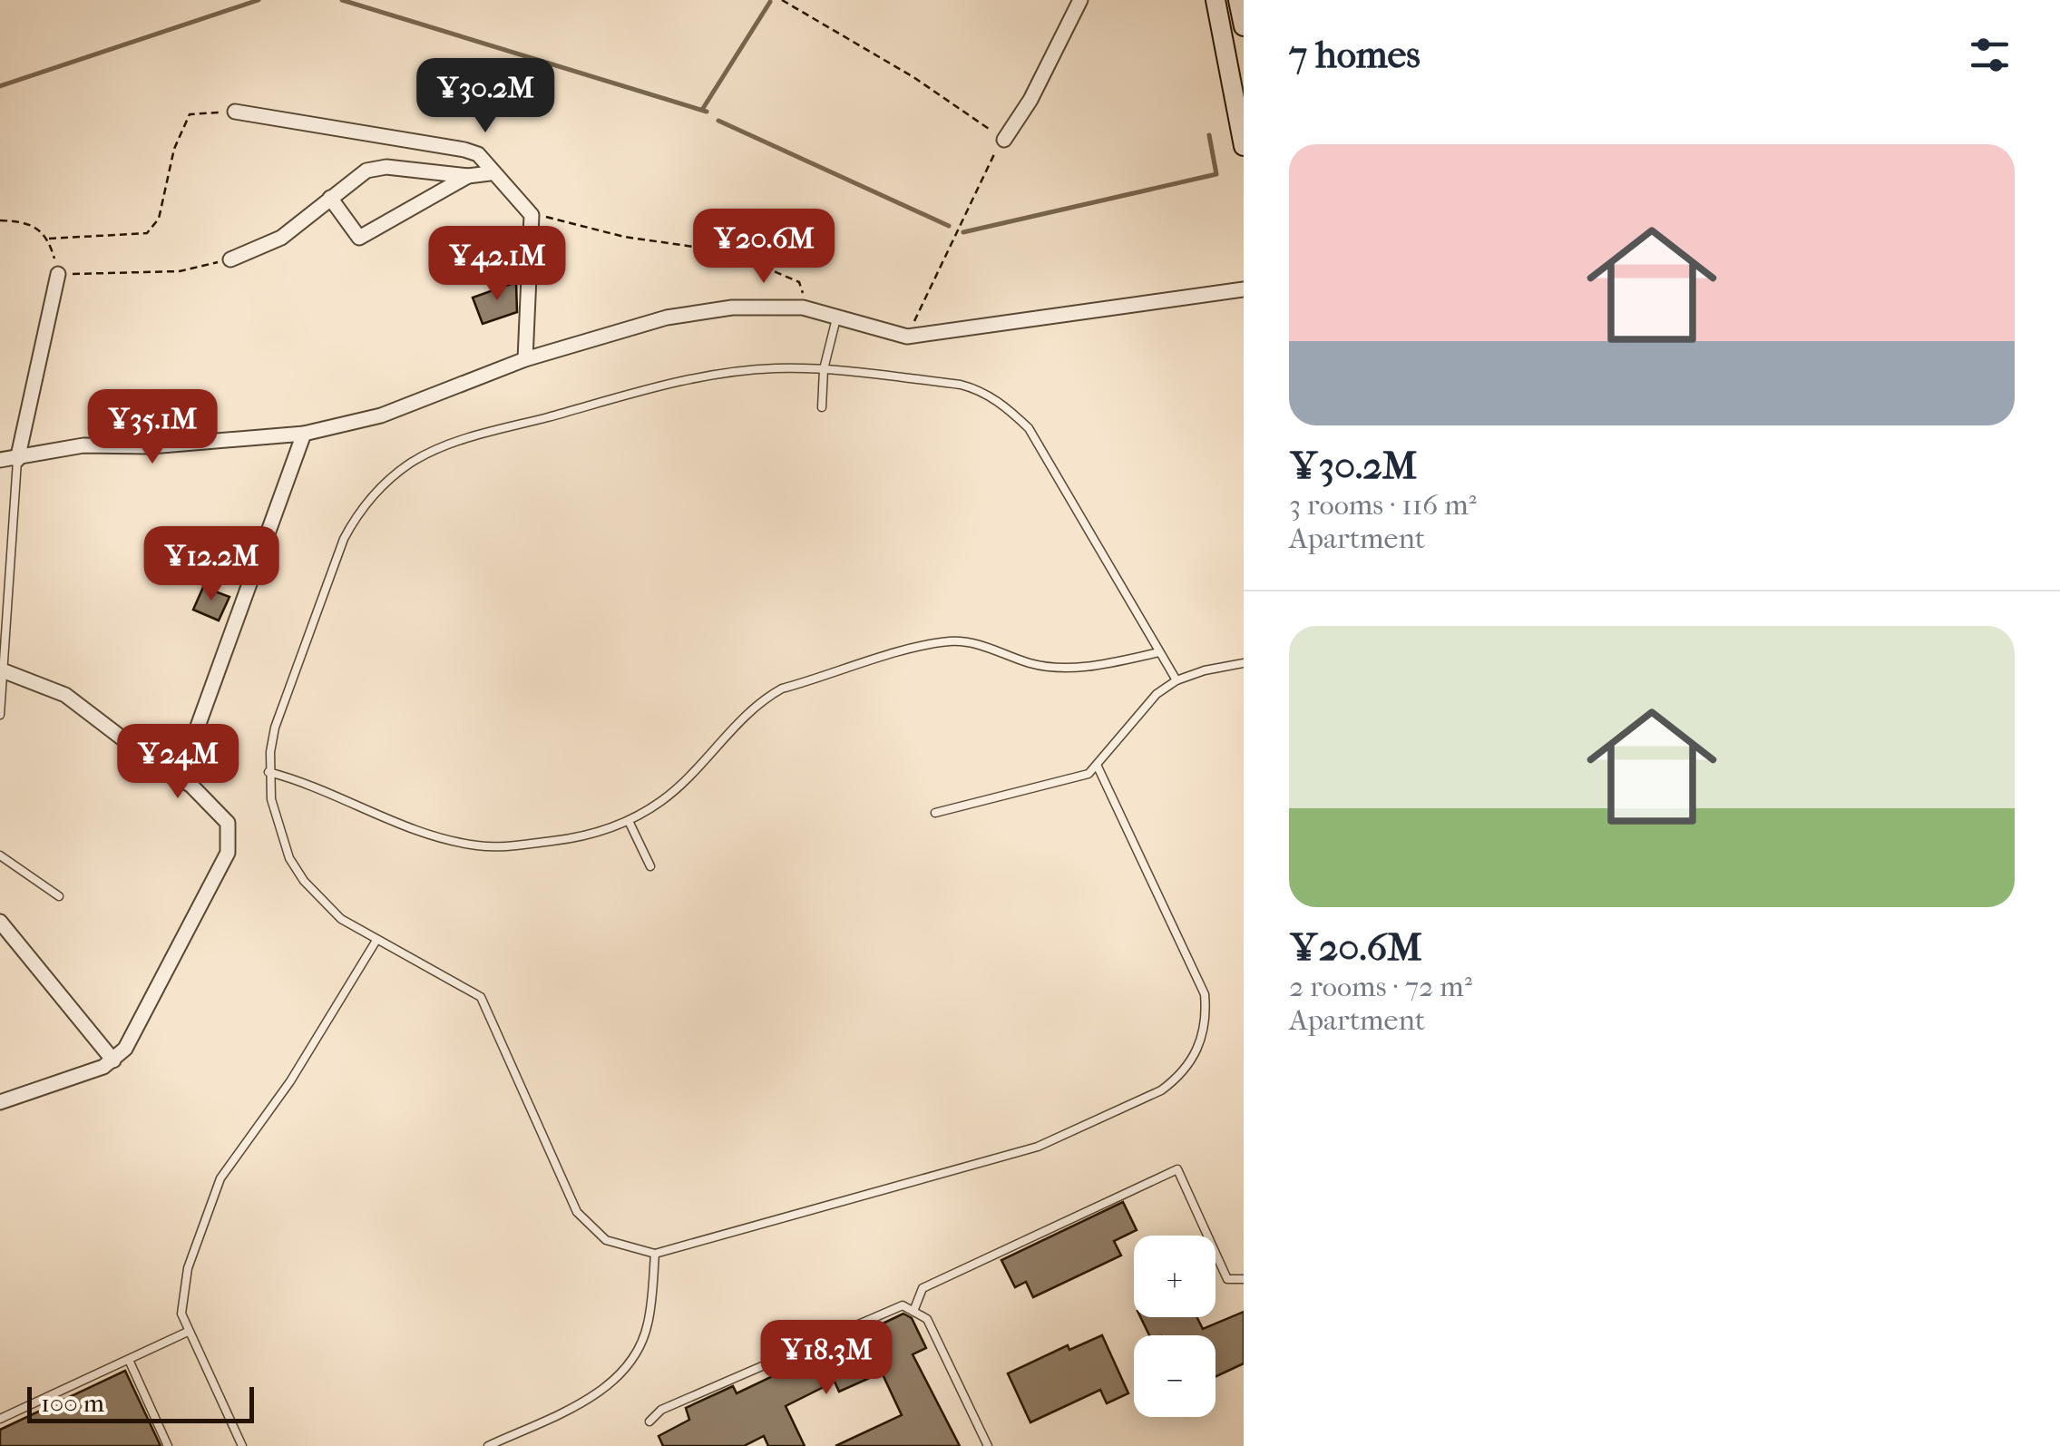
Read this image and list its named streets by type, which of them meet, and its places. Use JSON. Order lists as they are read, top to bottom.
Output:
{
  "scale_bar": "100 m",
  "page": {
    "heading": "7 homes",
    "price": [
      "¥30.2M",
      "¥20.6M",
      "¥42.1M",
      "¥35.1M",
      "¥12.2M",
      "¥24M",
      "¥18.3M"
    ],
    "list": [
      {
        "name": "¥30.2M",
        "note": "3 rooms · 116 m² · Apartment"
      },
      {
        "name": "¥20.6M",
        "note": "2 rooms · 72 m² · Apartment"
      }
    ],
    "map_buttons": ["+", "−"],
    "scale": "100 m"
  }
}
